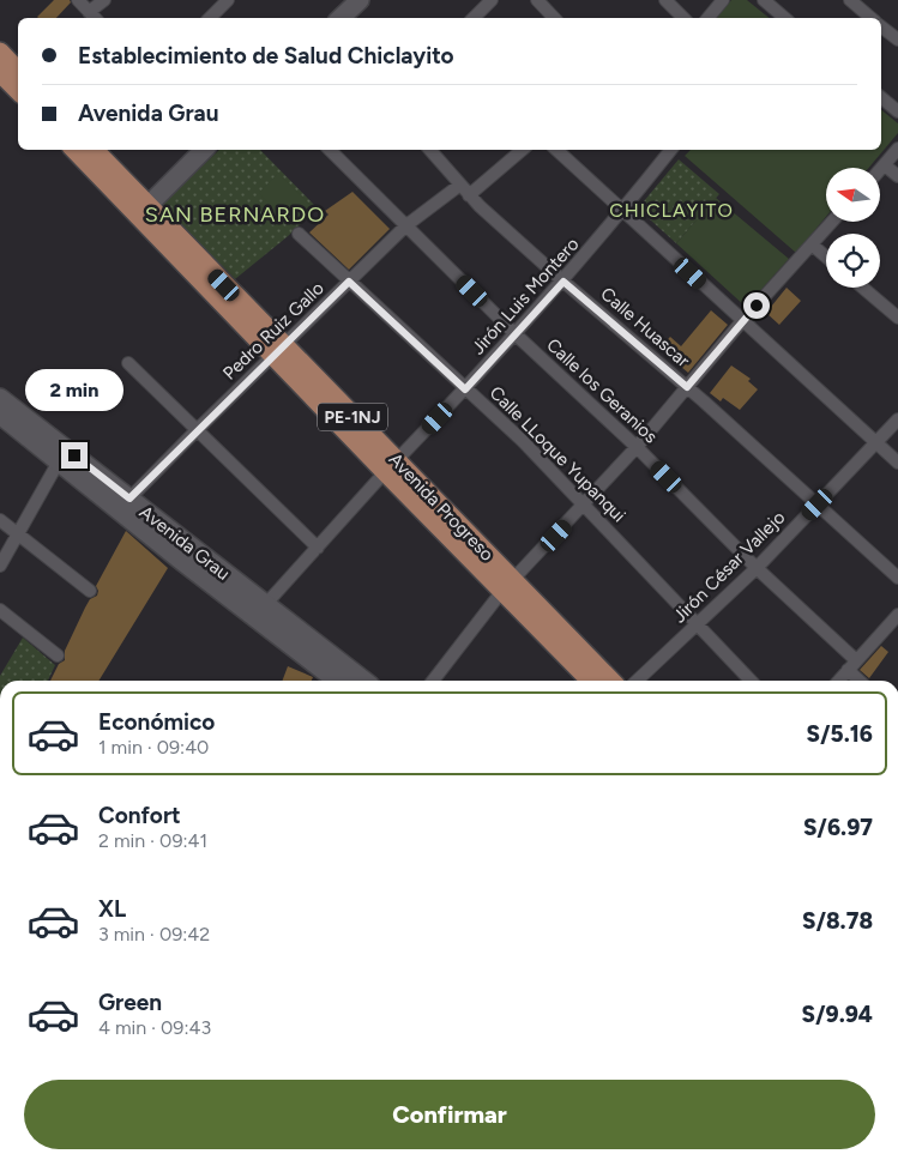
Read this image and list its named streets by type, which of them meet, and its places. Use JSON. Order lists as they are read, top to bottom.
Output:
{
  "streets": {
    "main road": ["PE-1NJ", "Avenida Progreso"],
    "street": [
      "Jirón Luis Montero",
      "Calle Huascar",
      "Pedro Ruiz Gallo",
      "Calle los Geranios",
      "Calle LLoque Yupanqui",
      "Avenida Grau",
      "Jirón César Vallejo"
    ]
  },
  "crossings": [
    ["Jirón Luis Montero", "Calle Huascar"],
    ["Jirón Luis Montero", "Calle los Geranios"],
    ["Jirón Luis Montero", "Calle LLoque Yupanqui"],
    ["Jirón Luis Montero", "Avenida Progreso"],
    ["Jirón Luis Montero", "Avenida Grau"],
    ["Calle Huascar", "Pedro Ruiz Gallo"],
    ["Calle Huascar", "Jirón César Vallejo"],
    ["Pedro Ruiz Gallo", "Calle los Geranios"],
    ["Pedro Ruiz Gallo", "Calle LLoque Yupanqui"],
    ["Pedro Ruiz Gallo", "Avenida Progreso"],
    ["Pedro Ruiz Gallo", "Avenida Grau"],
    ["Calle los Geranios", "Jirón César Vallejo"],
    ["Calle LLoque Yupanqui", "Jirón César Vallejo"]
  ],
  "districts": ["CHICLAYITO", "SAN BERNARDO"],
  "north": "left",
  "page": {
    "banner": ["Establecimiento de Salud Chiclayito", "Avenida Grau"],
    "bubble": "2 min",
    "list": [
      {
        "name": "Económico",
        "note": "1 min · 09:40",
        "value": "S/5.16"
      },
      {
        "name": "Confort",
        "note": "2 min · 09:41",
        "value": "S/6.97"
      },
      {
        "name": "XL",
        "note": "3 min · 09:42",
        "value": "S/8.78"
      },
      {
        "name": "Green",
        "note": "4 min · 09:43",
        "value": "S/9.94"
      }
    ],
    "buttons": "Confirmar"
  }
}
